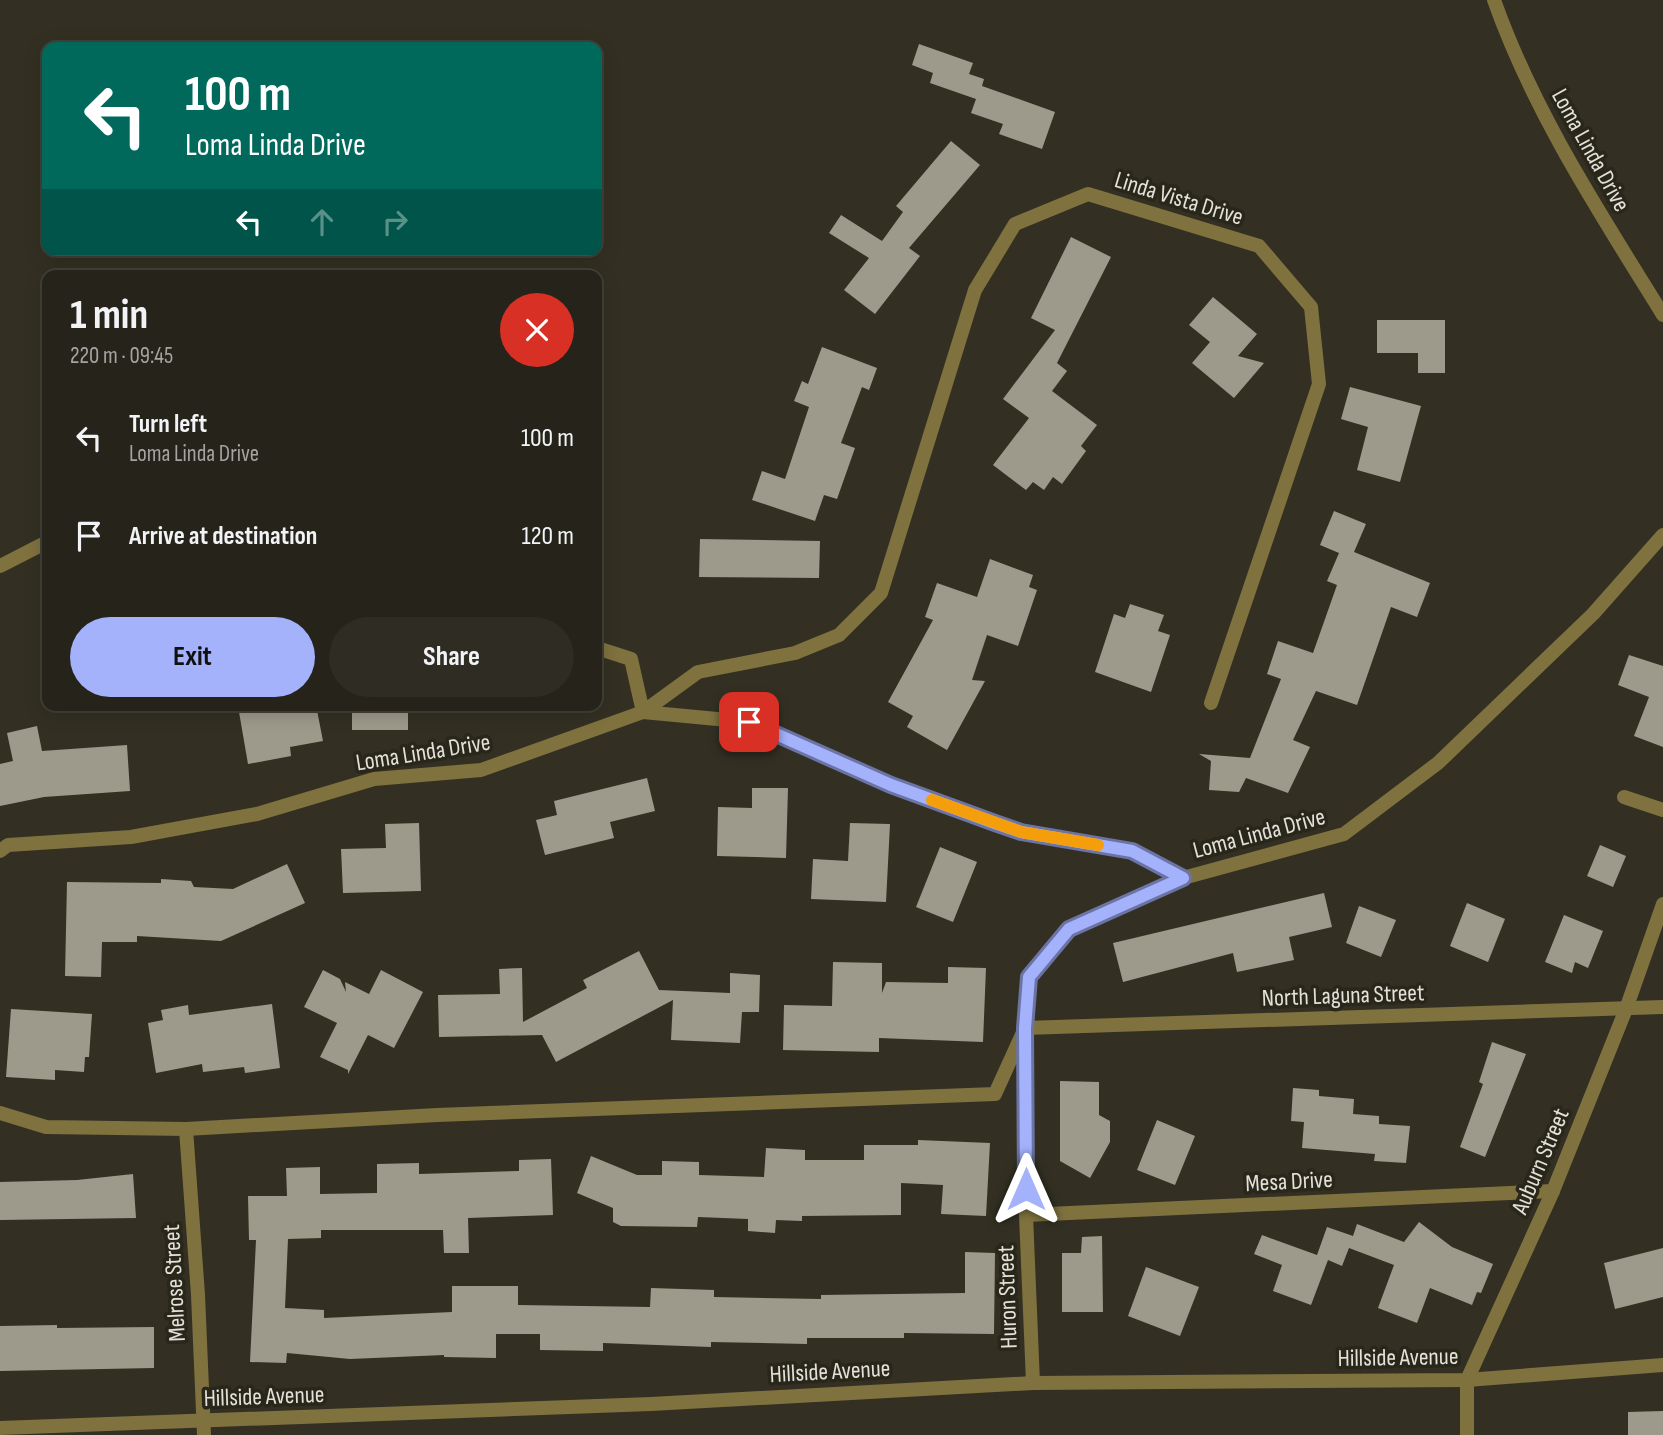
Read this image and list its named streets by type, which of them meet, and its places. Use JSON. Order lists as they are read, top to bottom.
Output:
{
  "streets": {
    "street": [
      "Loma Linda Drive",
      "Linda Vista Drive",
      "North Laguna Street",
      "Auburn Street",
      "Mesa Drive",
      "Melrose Street",
      "Huron Street",
      "Hillside Avenue"
    ]
  },
  "crossings": [
    ["Loma Linda Drive", "Linda Vista Drive"],
    ["Loma Linda Drive", "Huron Street"],
    ["North Laguna Street", "Auburn Street"],
    ["North Laguna Street", "Huron Street"],
    ["Auburn Street", "Mesa Drive"],
    ["Auburn Street", "Hillside Avenue"],
    ["Mesa Drive", "Huron Street"],
    ["Melrose Street", "Hillside Avenue"],
    ["Huron Street", "Hillside Avenue"]
  ],
  "page": {
    "turn": ["100 m", "Loma Linda Drive"],
    "heading": ["1 min", "220 m · 09:45"],
    "list": [
      {
        "name": "Turn left",
        "note": "Loma Linda Drive",
        "value": "100 m"
      },
      {
        "name": "Arrive at destination",
        "value": "120 m"
      }
    ],
    "buttons": ["Exit", "Share"]
  }
}
